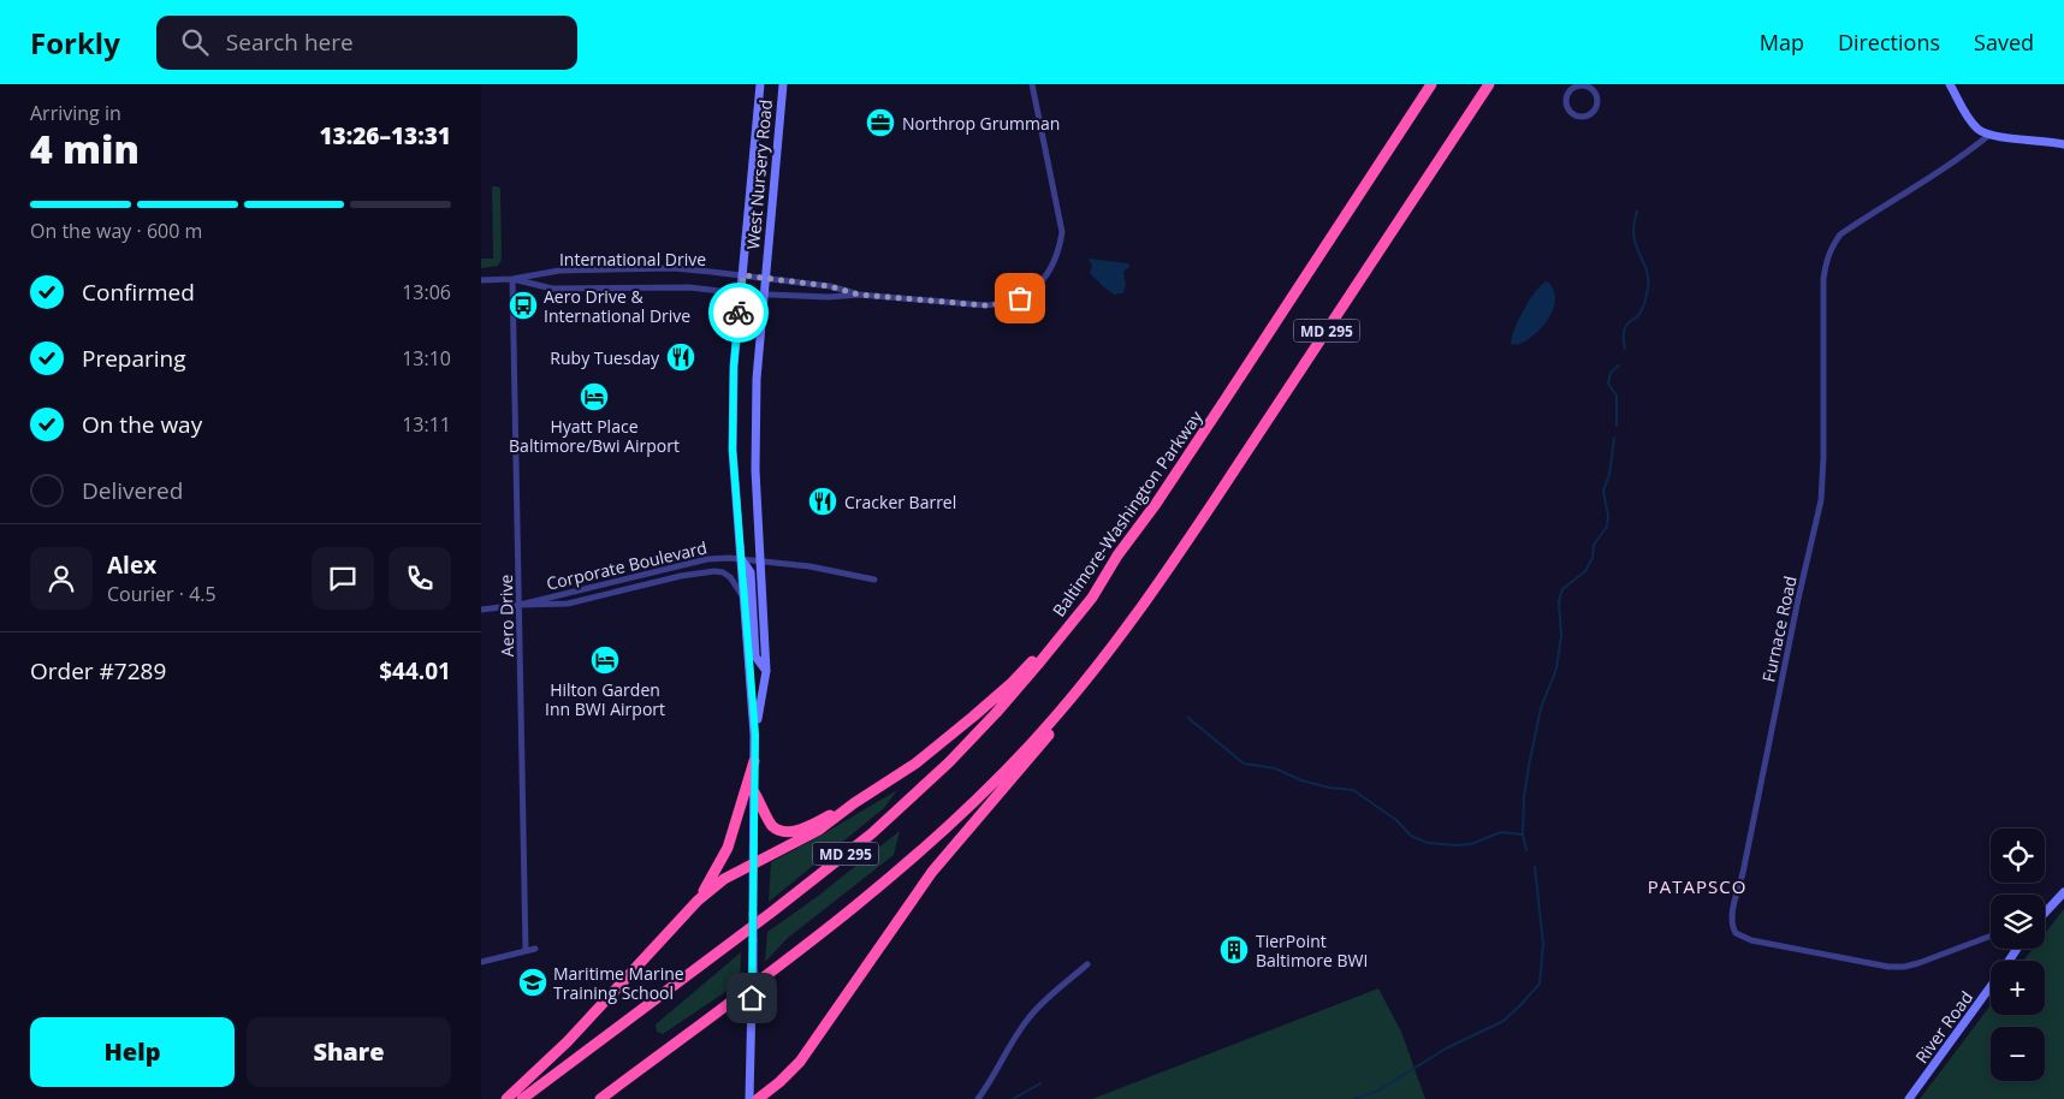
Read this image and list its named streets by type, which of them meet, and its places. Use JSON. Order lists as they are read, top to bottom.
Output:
{
  "streets": {
    "highway": ["MD 295", "Baltimore-Washington Parkway"],
    "main road": ["West Nursery Road", "River Road"],
    "street": [
      "International Drive",
      "Corporate Boulevard",
      "Aero Drive",
      "Furnace Road"
    ]
  },
  "crossings": [
    ["West Nursery Road", "International Drive"],
    ["West Nursery Road", "Corporate Boulevard"],
    ["International Drive", "Aero Drive"],
    ["Corporate Boulevard", "Aero Drive"]
  ],
  "districts": ["PATAPSCO"],
  "places": {
    "office": ["Northrop Grumman"],
    "bus stop": ["Aero Drive & International Drive"],
    "restaurant": ["Ruby Tuesday", "Cracker Barrel"],
    "hotel": ["Hyatt Place Baltimore/Bwi Airport", "Hilton Garden Inn BWI Airport"],
    "building": ["TierPoint Baltimore BWI"],
    "school or university": ["Maritime Marine Training School"]
  },
  "page": {
    "header": "Forkly",
    "search": "Search here",
    "nav": ["Map", "Directions", "Saved"],
    "heading": ["4 min", "Arriving in", "13:26–13:31"],
    "panel": [
      "Alex",
      "Courier · 4.5",
      "Order #7289",
      "$44.01"
    ],
    "bar": "On the way · 600 m",
    "list": [
      ["Confirmed", "13:06"],
      ["Preparing", "13:10"],
      ["On the way", "13:11"],
      "Delivered"
    ],
    "map_buttons": ["+", "−"],
    "buttons": ["Help", "Share"]
  }
}
